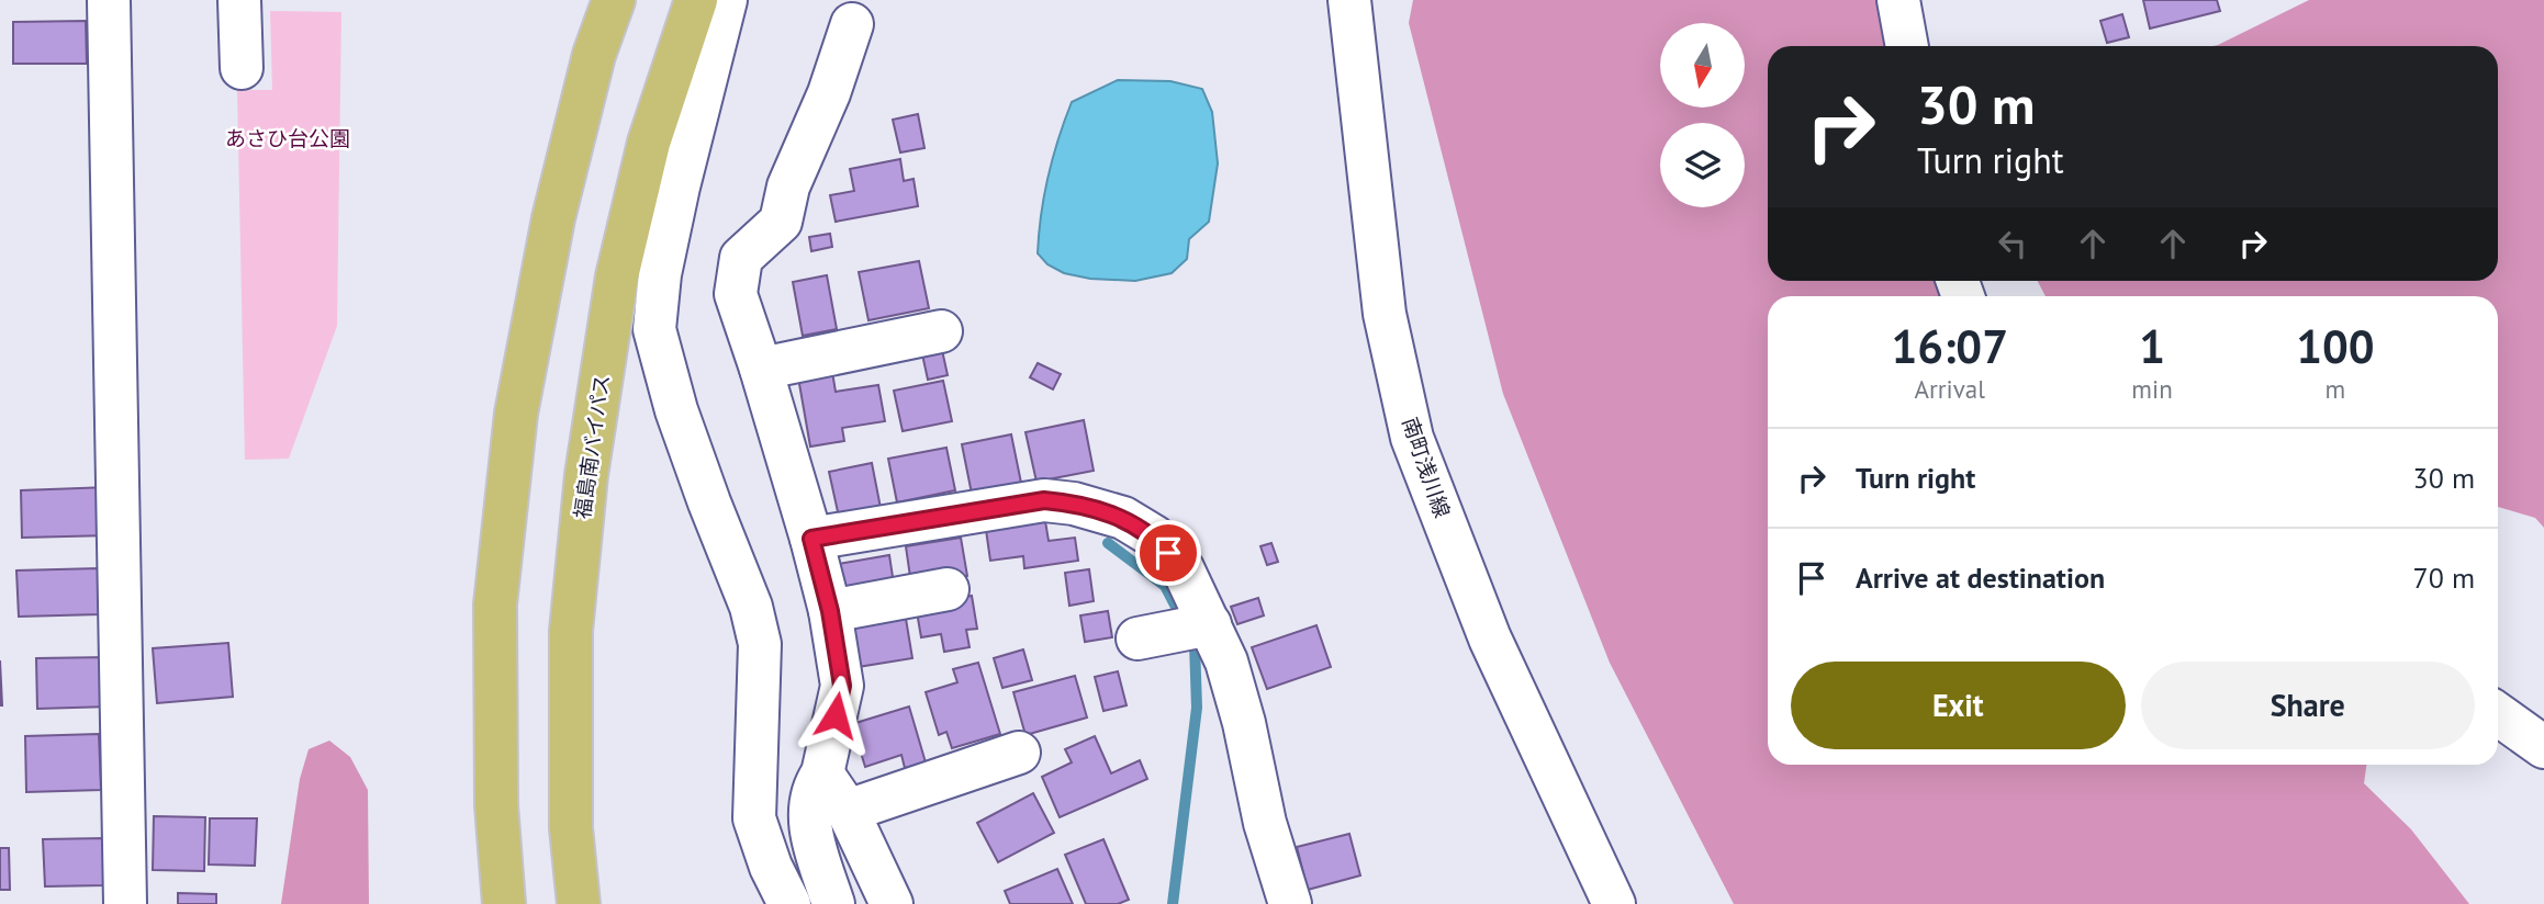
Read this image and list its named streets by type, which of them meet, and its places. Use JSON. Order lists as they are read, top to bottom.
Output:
{
  "streets": {
    "highway": ["福島南バイパス"],
    "street": ["南町浅川線"]
  },
  "parks": ["あさひ台公園"],
  "north": "bottom",
  "page": {
    "turn": ["30 m", "Turn right"],
    "eta": [
      "16:07",
      "Arrival",
      "1",
      "min",
      "100",
      "m"
    ],
    "list": [
      {
        "name": "Turn right",
        "value": "30 m"
      },
      {
        "name": "Arrive at destination",
        "value": "70 m"
      }
    ],
    "buttons": ["Exit", "Share"]
  }
}
